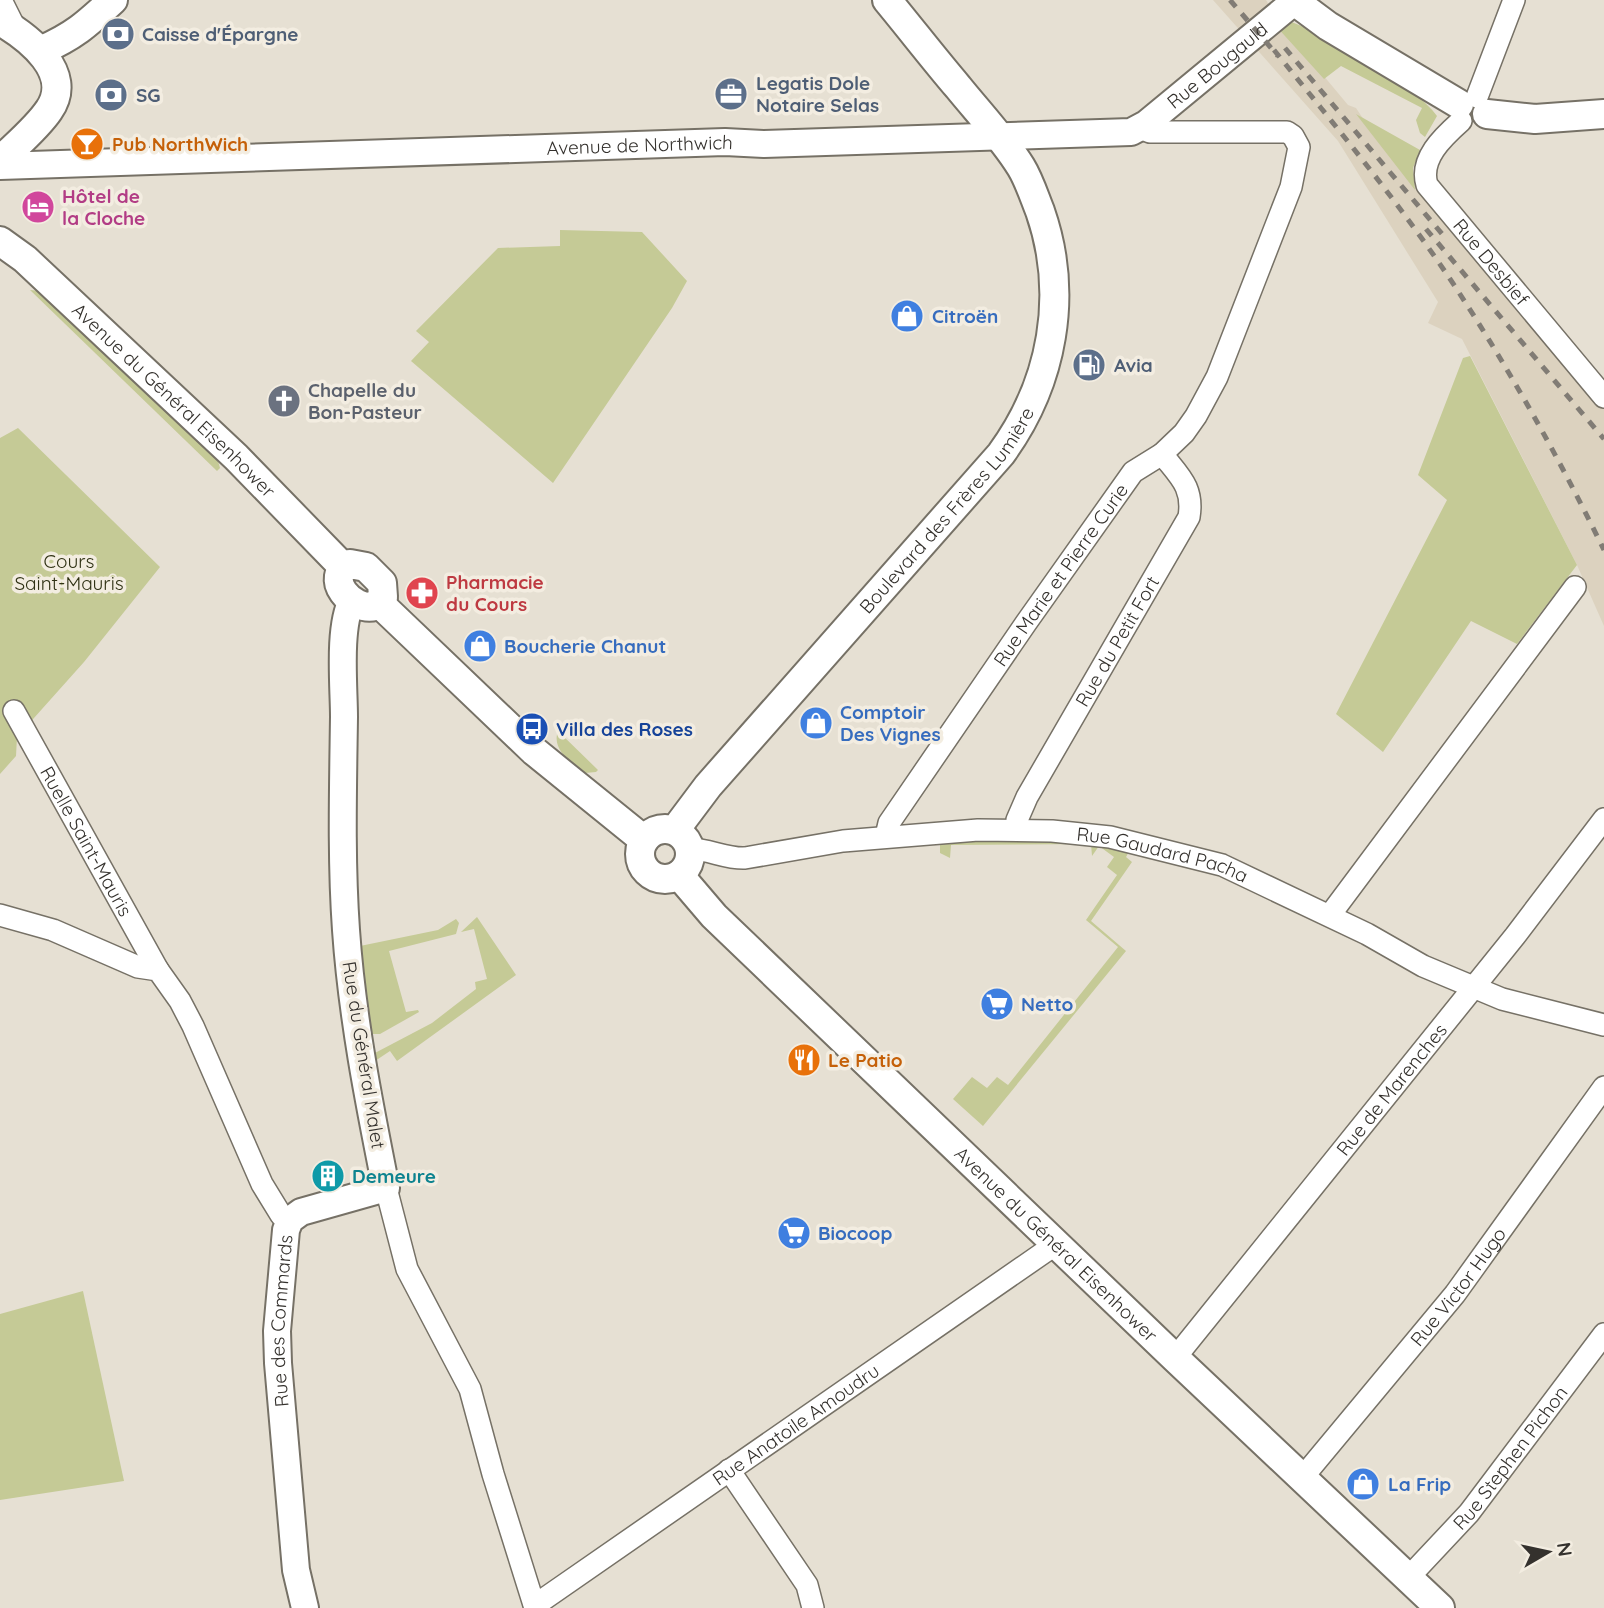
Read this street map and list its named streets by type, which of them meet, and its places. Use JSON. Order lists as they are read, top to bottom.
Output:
{
  "streets": {
    "main road": ["Avenue du Général Eisenhower", "Boulevard des Frères Lumière"],
    "street": [
      "Rue Bougauld",
      "Avenue de Northwich",
      "Rue Desbief",
      "Rue Marie et Pierre Curie",
      "Rue du Petit Fort",
      "Ruelle Saint-Mauris",
      "Rue Gaudard Pacha",
      "Rue du Général Malet",
      "Rue de Marenches",
      "Rue Victor Hugo",
      "Rue des Commards",
      "Rue Anatoile Amoudru",
      "Rue Stephen Pichon"
    ]
  },
  "crossings": [
    ["Rue Bougauld", "Avenue de Northwich"],
    ["Avenue de Northwich", "Boulevard des Frères Lumière"],
    ["Avenue de Northwich", "Rue Marie et Pierre Curie"],
    ["Avenue du Général Eisenhower", "Boulevard des Frères Lumière"],
    ["Avenue du Général Eisenhower", "Rue Gaudard Pacha"],
    ["Avenue du Général Eisenhower", "Rue du Général Malet"],
    ["Avenue du Général Eisenhower", "Rue de Marenches"],
    ["Avenue du Général Eisenhower", "Rue Victor Hugo"],
    ["Avenue du Général Eisenhower", "Rue Anatoile Amoudru"],
    ["Avenue du Général Eisenhower", "Rue Stephen Pichon"],
    ["Boulevard des Frères Lumière", "Rue Gaudard Pacha"],
    ["Rue Marie et Pierre Curie", "Rue du Petit Fort"],
    ["Rue Marie et Pierre Curie", "Rue Gaudard Pacha"],
    ["Rue du Petit Fort", "Rue Gaudard Pacha"],
    ["Ruelle Saint-Mauris", "Rue des Commards"],
    ["Rue Gaudard Pacha", "Rue de Marenches"],
    ["Rue du Général Malet", "Rue des Commards"],
    ["Rue du Général Malet", "Rue Anatoile Amoudru"]
  ],
  "parks": ["Cours Saint-Mauris"],
  "places": {
    "bank": ["Caisse d'Épargne", "SG"],
    "office": ["Legatis Dole Notaire Selas"],
    "bar": ["Pub NorthWich"],
    "hotel": ["Hôtel de la Cloche"],
    "shop": [
      "Citroën",
      "Boucherie Chanut",
      "Comptoir Des Vignes",
      "La Frip"
    ],
    "fuel station": ["Avia"],
    "church": ["Chapelle du Bon-Pasteur"],
    "pharmacy": ["Pharmacie du Cours"],
    "bus stop": ["Villa des Roses"],
    "supermarket": ["Netto", "Biocoop"],
    "restaurant": ["Le Patio"],
    "building": ["Demeure"]
  },
  "north": "right"
}
